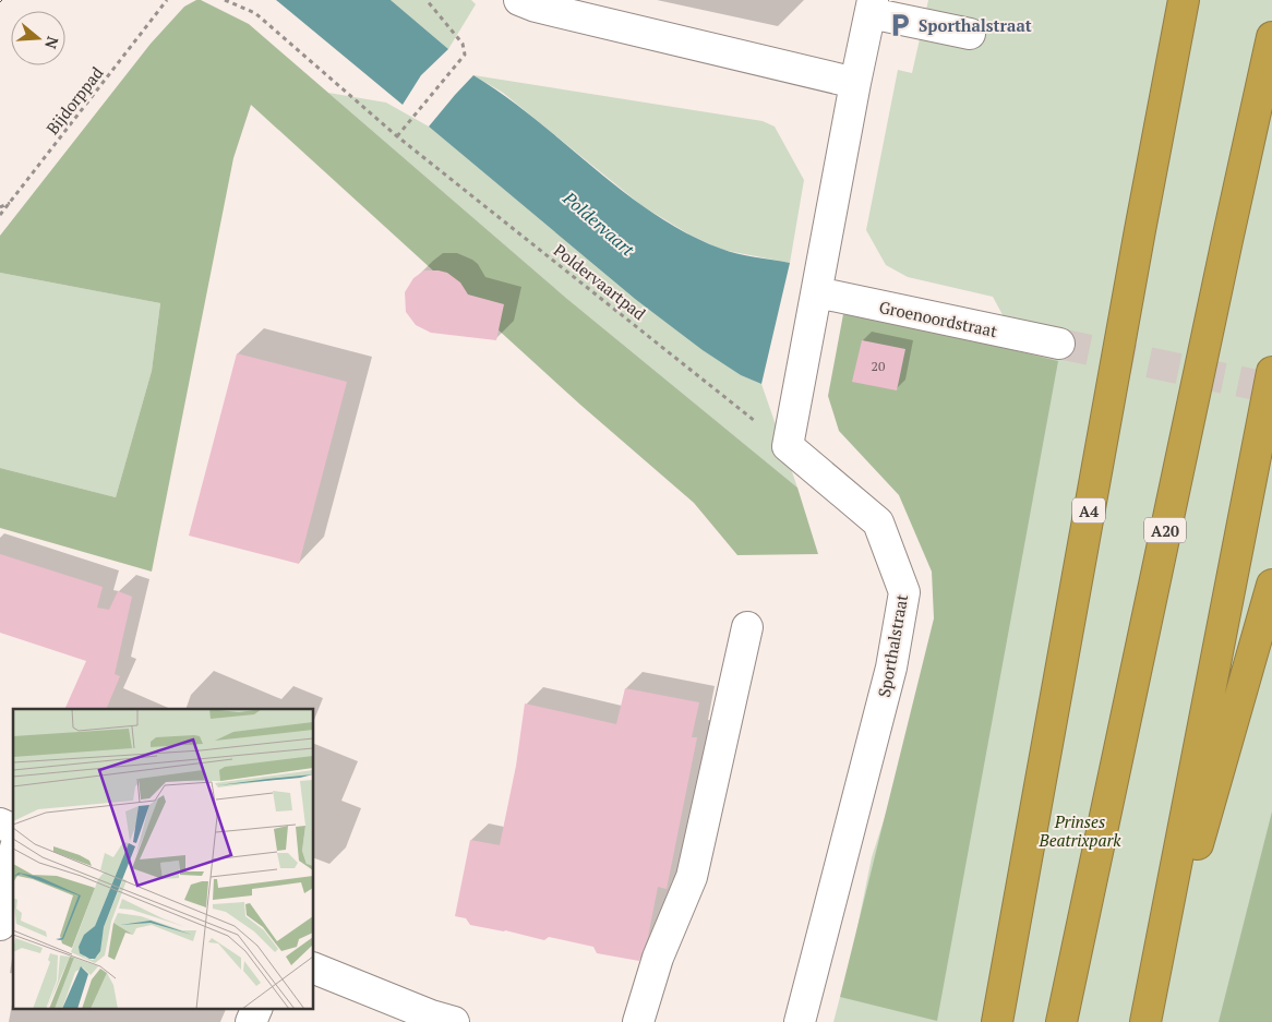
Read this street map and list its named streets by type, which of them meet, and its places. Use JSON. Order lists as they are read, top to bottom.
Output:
{
  "streets": {
    "highway": ["A4", "A20"],
    "street": ["Groenoordstraat", "Sporthalstraat"],
    "path": ["Bijdorppad", "Poldervaartpad"]
  },
  "crossings": [
    ["Poldervaartpad", "Sporthalstraat"]
  ],
  "water": ["Poldervaart"],
  "parks": ["Prinses Beatrixpark"],
  "places": {
    "parking": ["Sporthalstraat"]
  },
  "house_numbers": ["20"],
  "north": "right"
}
